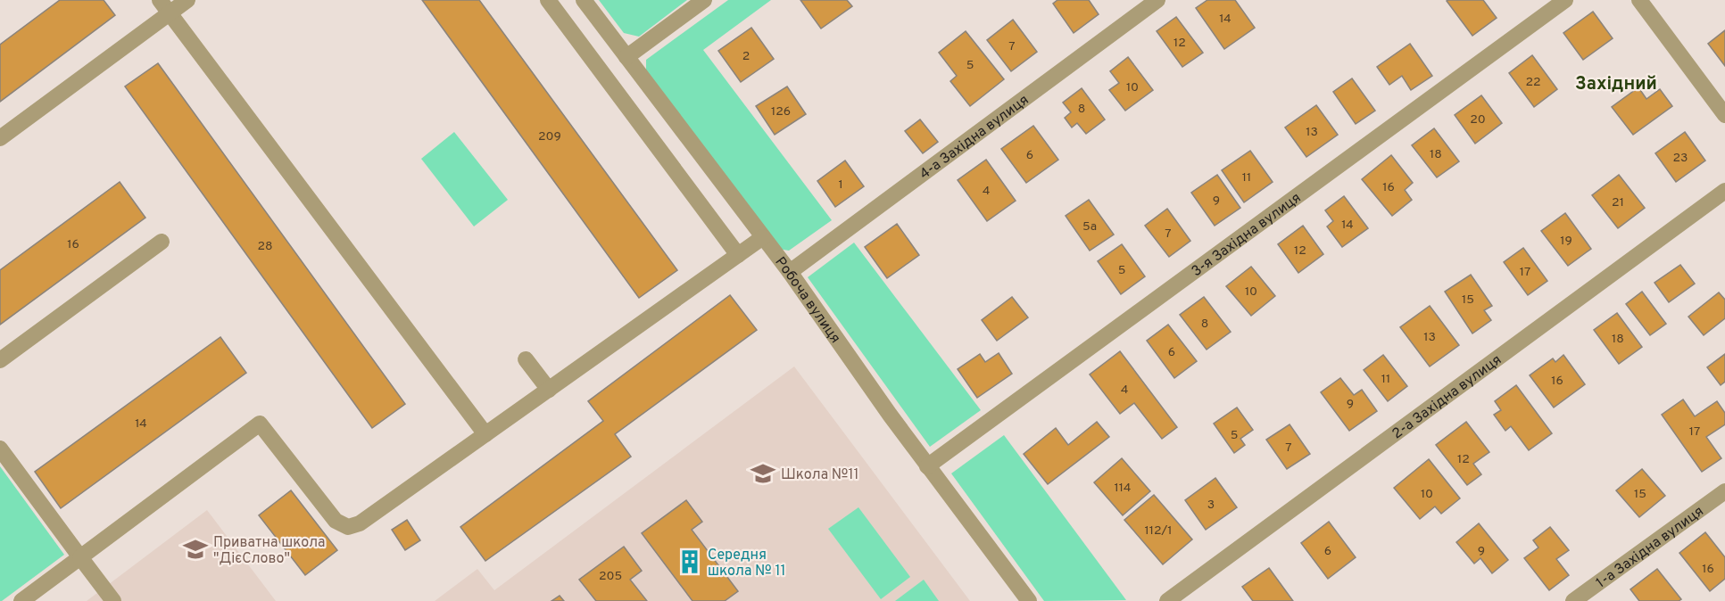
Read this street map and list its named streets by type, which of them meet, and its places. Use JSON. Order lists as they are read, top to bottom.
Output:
{
  "streets": {
    "street": [
      "4-а Західна вулиця",
      "3-я Західна вулиця",
      "Робоча вулиця",
      "2-а Західна вулиця",
      "1-а Західна вулиця"
    ]
  },
  "crossings": [
    ["4-а Західна вулиця", "Робоча вулиця"],
    ["3-я Західна вулиця", "Робоча вулиця"]
  ],
  "districts": ["Західний"],
  "places": {
    "school or university": ["Школа №11", "Приватна школа \"ДієСлово\""],
    "building": ["Середня школа № 11"]
  },
  "house_numbers": [
    "14",
    "12",
    "7",
    "2",
    "5",
    "22",
    "10",
    "8",
    "126",
    "20",
    "13",
    "209",
    "18",
    "6",
    "23",
    "11",
    "1",
    "16",
    "4",
    "9",
    "21",
    "14",
    "5а",
    "7",
    "19",
    "16",
    "28",
    "12",
    "5",
    "17",
    "10",
    "15",
    "8",
    "13",
    "18",
    "6",
    "11",
    "16",
    "4",
    "9",
    "14",
    "17",
    "5",
    "7",
    "12",
    "114",
    "10",
    "15",
    "3",
    "112/1",
    "6",
    "9",
    "16",
    "205"
  ]
}
